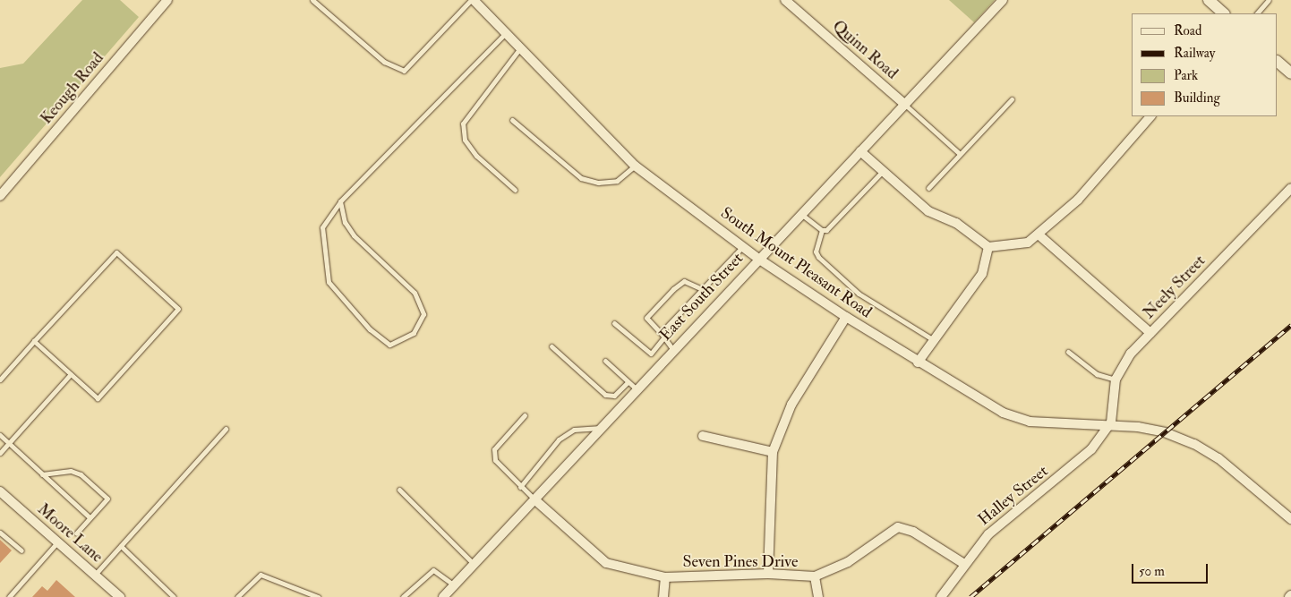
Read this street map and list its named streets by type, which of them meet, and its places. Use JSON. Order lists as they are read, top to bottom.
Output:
{
  "streets": {
    "street": [
      "Quinn Road",
      "Keough Road",
      "South Mount Pleasant Road",
      "Neely Street",
      "East South Street",
      "Halley Street",
      "Moore Lane",
      "Seven Pines Drive"
    ]
  },
  "crossings": [
    ["Quinn Road", "East South Street"],
    ["South Mount Pleasant Road", "Neely Street"],
    ["South Mount Pleasant Road", "East South Street"],
    ["South Mount Pleasant Road", "Halley Street"],
    ["Neely Street", "Halley Street"],
    ["East South Street", "Seven Pines Drive"],
    ["Halley Street", "Seven Pines Drive"]
  ],
  "legend": [
    "Road",
    "Railway",
    "Park",
    "Building"
  ],
  "scale_bar": "50 m"
}
